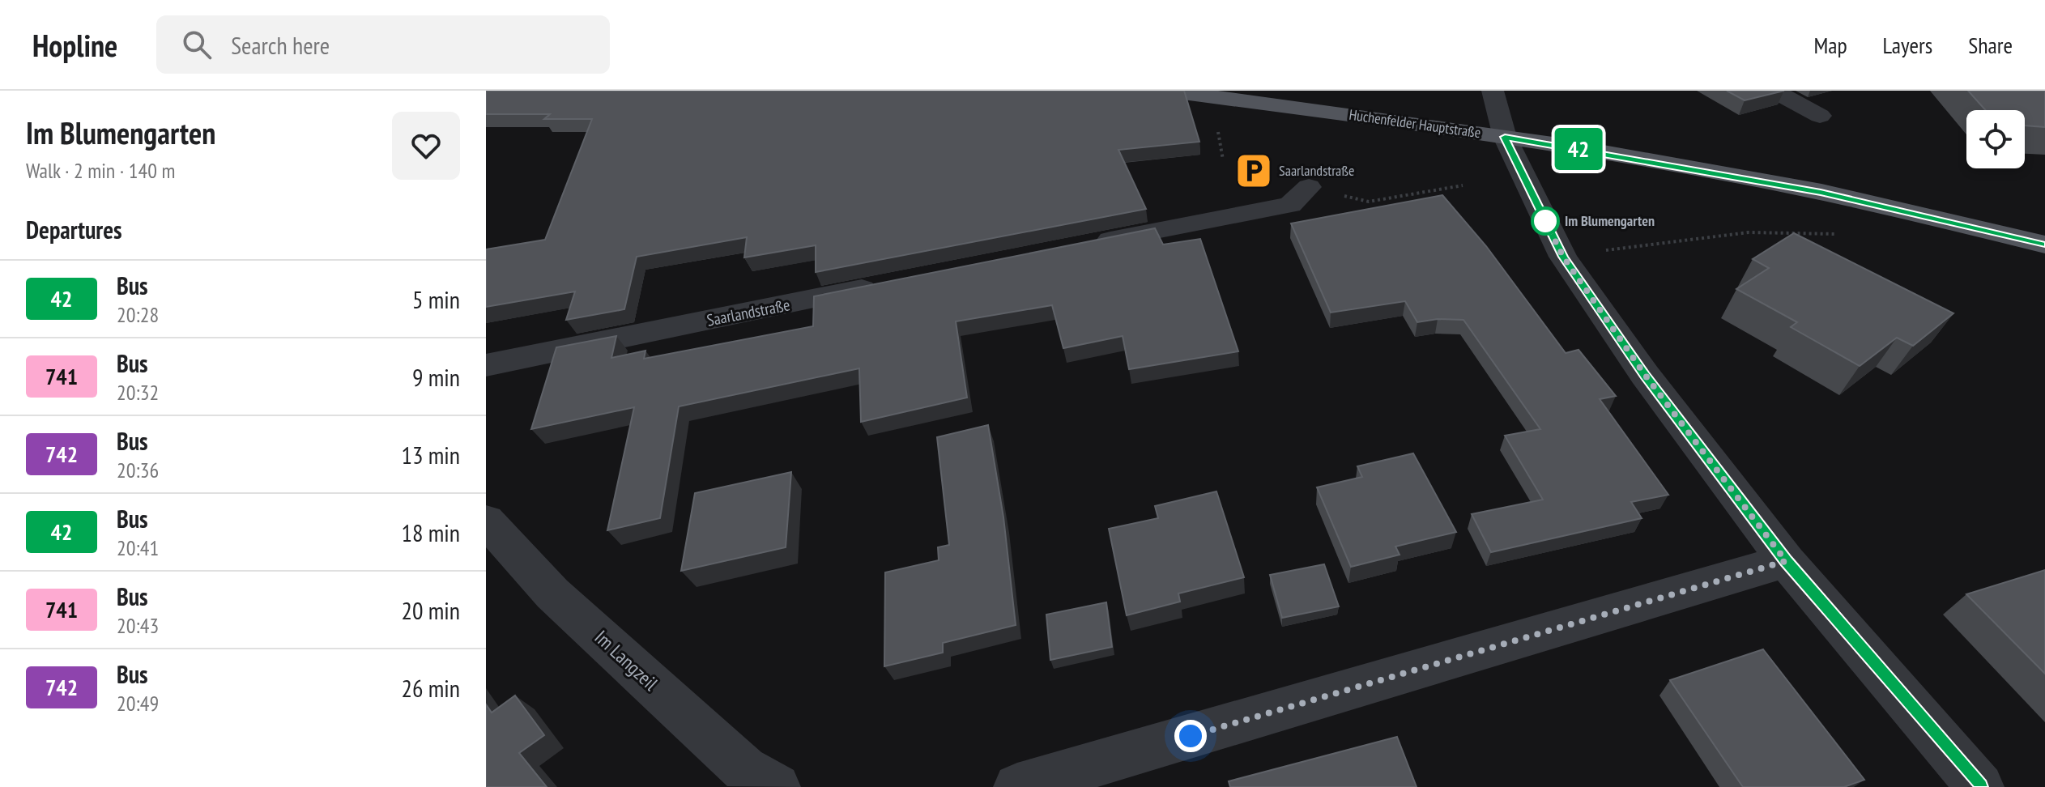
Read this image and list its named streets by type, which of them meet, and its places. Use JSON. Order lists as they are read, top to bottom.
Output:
{
  "streets": {
    "main road": ["Huchenfelder Hauptstraße"],
    "street": ["Saarlandstraße", "Im Langzeil"]
  },
  "places": {
    "parking": ["Saarlandstraße"],
    "other": ["Im Blumengarten"]
  },
  "lines": ["bus line 42"],
  "page": {
    "header": "Hopline",
    "search": "Search here",
    "nav": ["Map", "Layers", "Share"],
    "heading": [
      ["Im Blumengarten", "Walk · 2 min · 140 m"],
      "Departures"
    ],
    "on_map": "42",
    "list": [
      {
        "mark": "42",
        "name": "Bus",
        "note": "20:28",
        "value": "5 min"
      },
      {
        "mark": "741",
        "name": "Bus",
        "note": "20:32",
        "value": "9 min"
      },
      {
        "mark": "742",
        "name": "Bus",
        "note": "20:36",
        "value": "13 min"
      },
      {
        "mark": "42",
        "name": "Bus",
        "note": "20:41",
        "value": "18 min"
      },
      {
        "mark": "741",
        "name": "Bus",
        "note": "20:43",
        "value": "20 min"
      },
      {
        "mark": "742",
        "name": "Bus",
        "note": "20:49",
        "value": "26 min"
      }
    ]
  }
}
